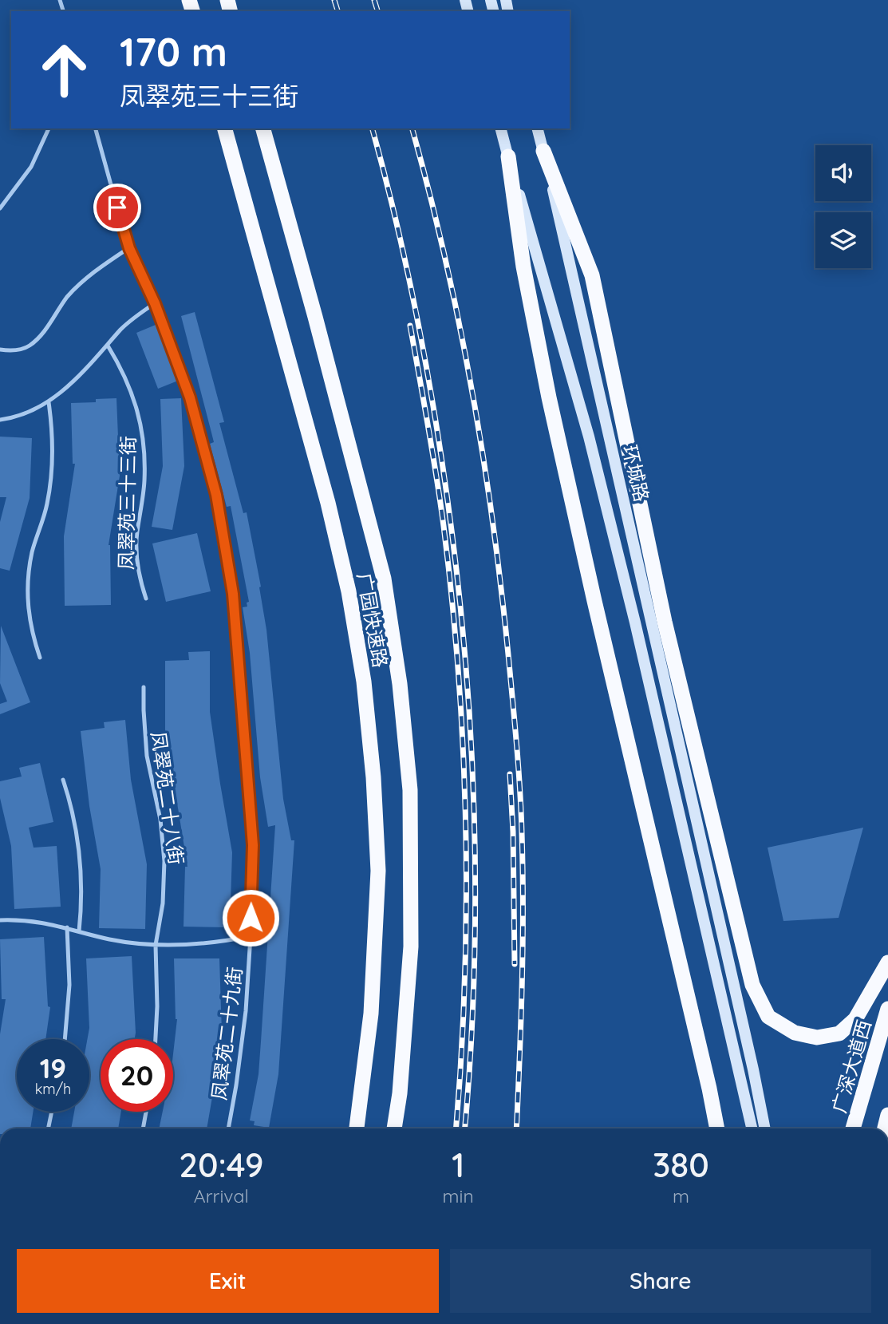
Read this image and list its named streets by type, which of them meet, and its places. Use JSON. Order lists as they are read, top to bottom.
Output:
{
  "streets": {
    "highway": ["广园快速路", "广深大道西"],
    "main road": ["环城路"],
    "lane": ["凤翠苑三十三街", "凤翠苑二十八街", "凤翠苑二十九街"]
  },
  "page": {
    "turn": ["170 m", "凤翠苑三十三街"],
    "speed": "19 km/h",
    "limit": "20",
    "eta": [
      "20:49",
      "Arrival",
      "1",
      "min",
      "380",
      "m"
    ],
    "buttons": ["Exit", "Share"]
  }
}
